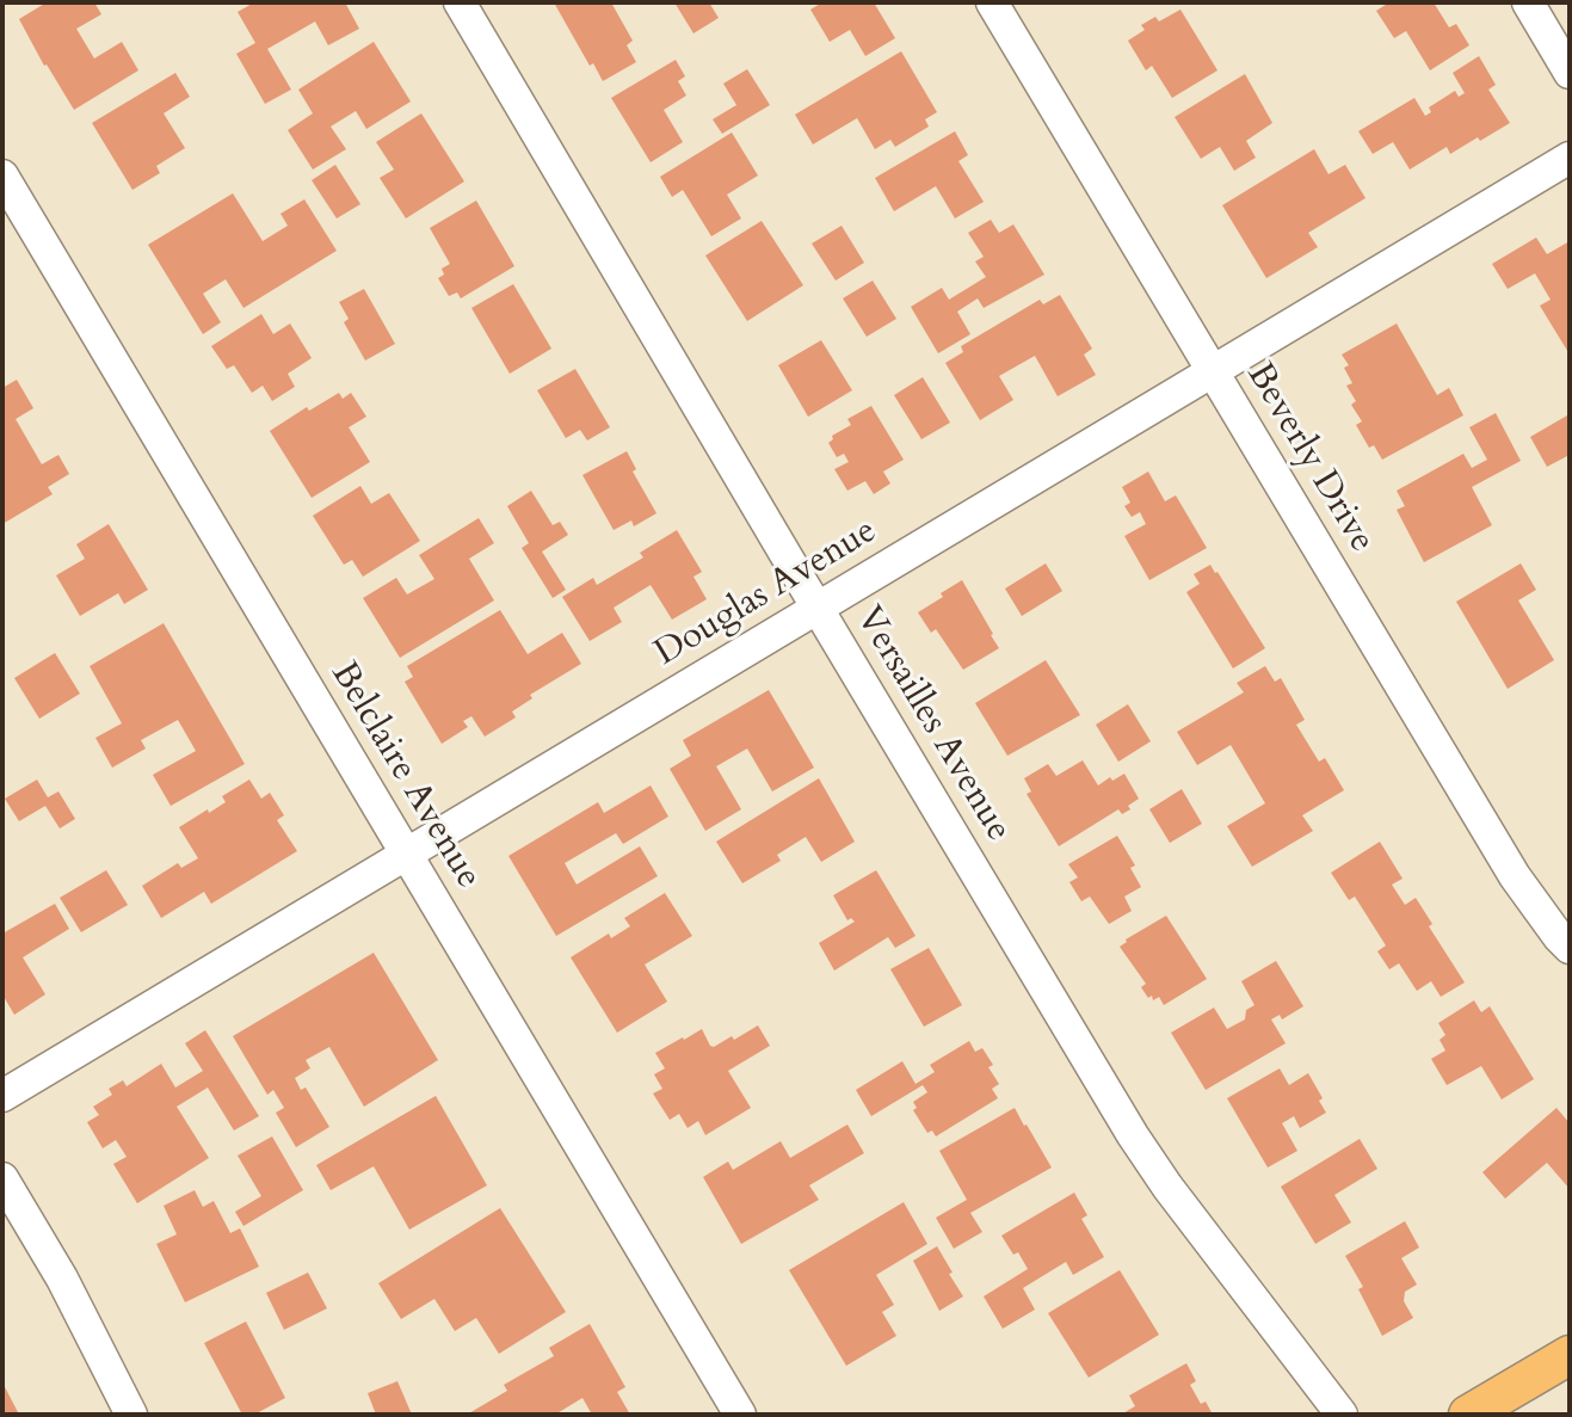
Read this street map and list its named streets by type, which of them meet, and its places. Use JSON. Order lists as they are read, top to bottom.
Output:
{
  "streets": {
    "street": [
      "Beverly Drive",
      "Douglas Avenue",
      "Versailles Avenue",
      "Belclaire Avenue"
    ]
  },
  "crossings": [
    ["Beverly Drive", "Douglas Avenue"],
    ["Douglas Avenue", "Versailles Avenue"],
    ["Douglas Avenue", "Belclaire Avenue"]
  ]
}
